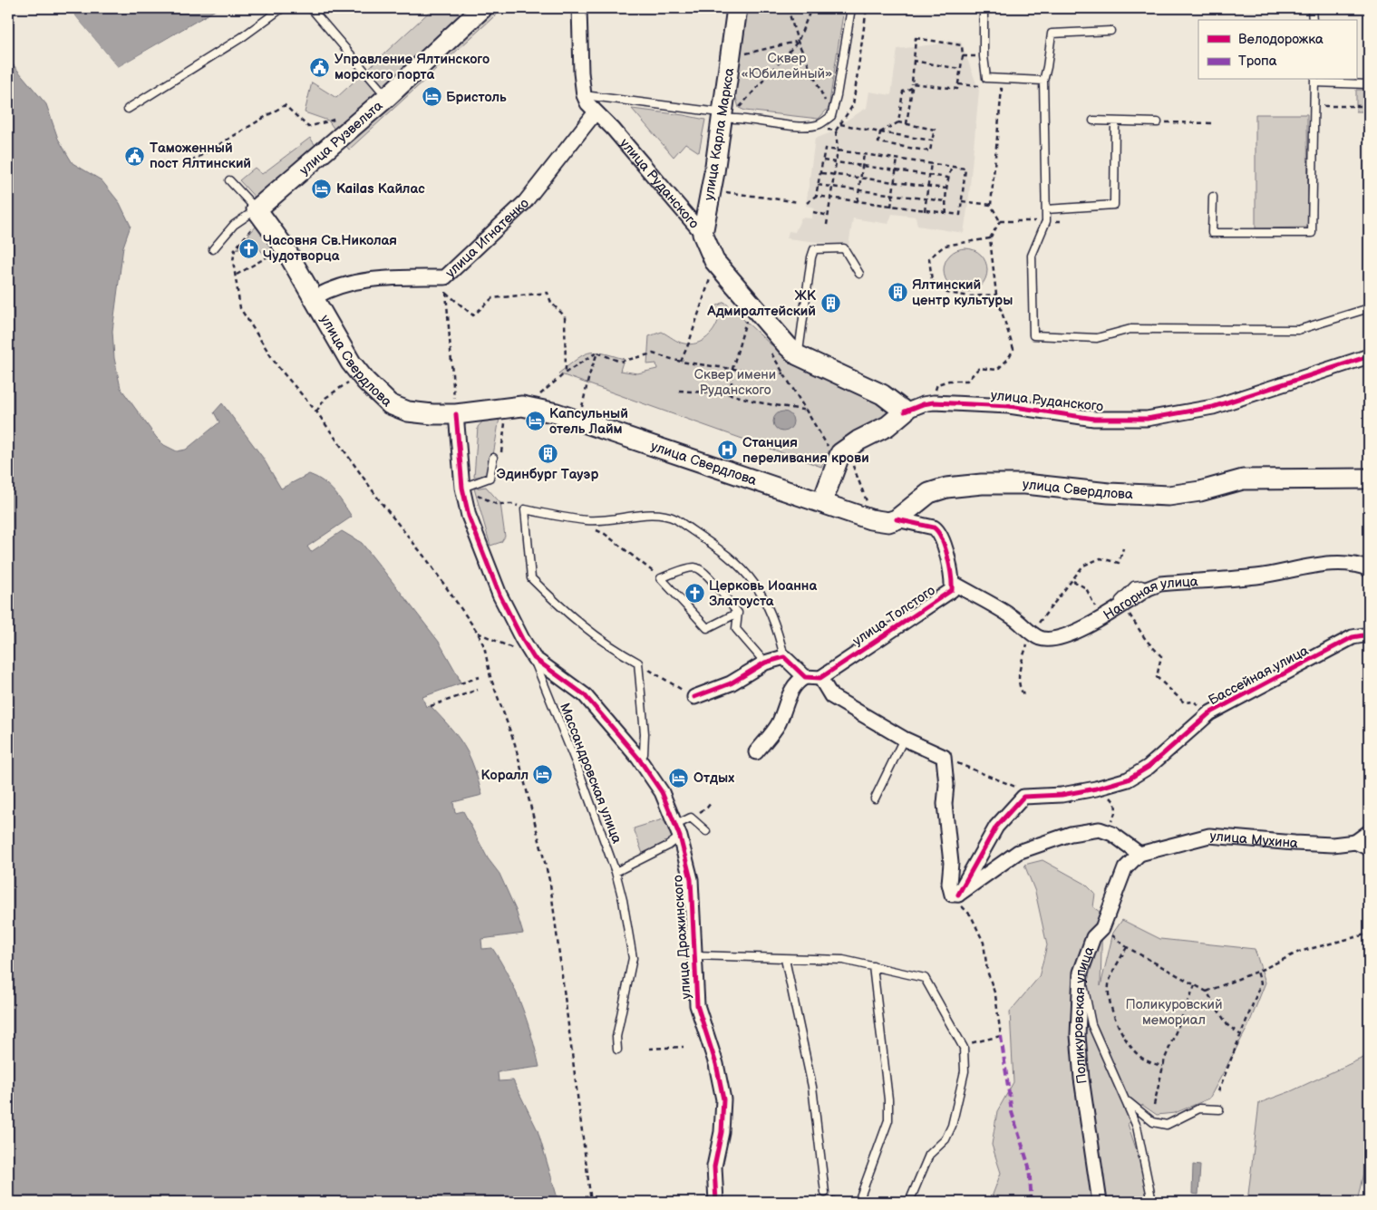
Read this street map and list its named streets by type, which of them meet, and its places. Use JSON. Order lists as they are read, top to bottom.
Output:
{
  "streets": {
    "main road": [
      "улица Карла Маркса",
      "улица Рузвельта",
      "улица Руданского",
      "улица Свердлова"
    ],
    "street": [
      "улица Игнатенко",
      "Нагорная улица",
      "улица Толстого",
      "Бассейная улица",
      "улица Мухина",
      "улица Дражинского",
      "Поликуровская улица"
    ],
    "lane": ["Массандровская улица"]
  },
  "crossings": [
    ["улица Карла Маркса", "улица Руданского"],
    ["улица Рузвельта", "улица Свердлова"],
    ["улица Руданского", "улица Игнатенко"],
    ["улица Игнатенко", "улица Свердлова"],
    ["улица Свердлова", "улица Толстого"],
    ["улица Свердлова", "улица Дражинского"],
    ["Нагорная улица", "улица Толстого"],
    ["Массандровская улица", "улица Дражинского"],
    ["улица Мухина", "Поликуровская улица"]
  ],
  "parks": ["Сквер «Юбилейный»", "Сквер имени Руданского", "Поликуровский мемориал"],
  "places": {
    "public building": ["Управление Ялтинского морского порта", "Таможенный пост Ялтинский"],
    "hotel": [
      "Бристоль",
      "Kailas Кайлас",
      "Капсульный отель Лайм",
      "Коралл",
      "Отдых"
    ],
    "church": ["Часовня Св.Николая Чудотворца", "Церковь Иоанна Златоуста"],
    "building": ["Ялтинский центр культуры", "ЖК Адмиралтейский", "Эдинбург Тауэр"],
    "hospital": ["Станция переливания крови"]
  },
  "legend": ["Велодорожка", "Тропа"]
}
